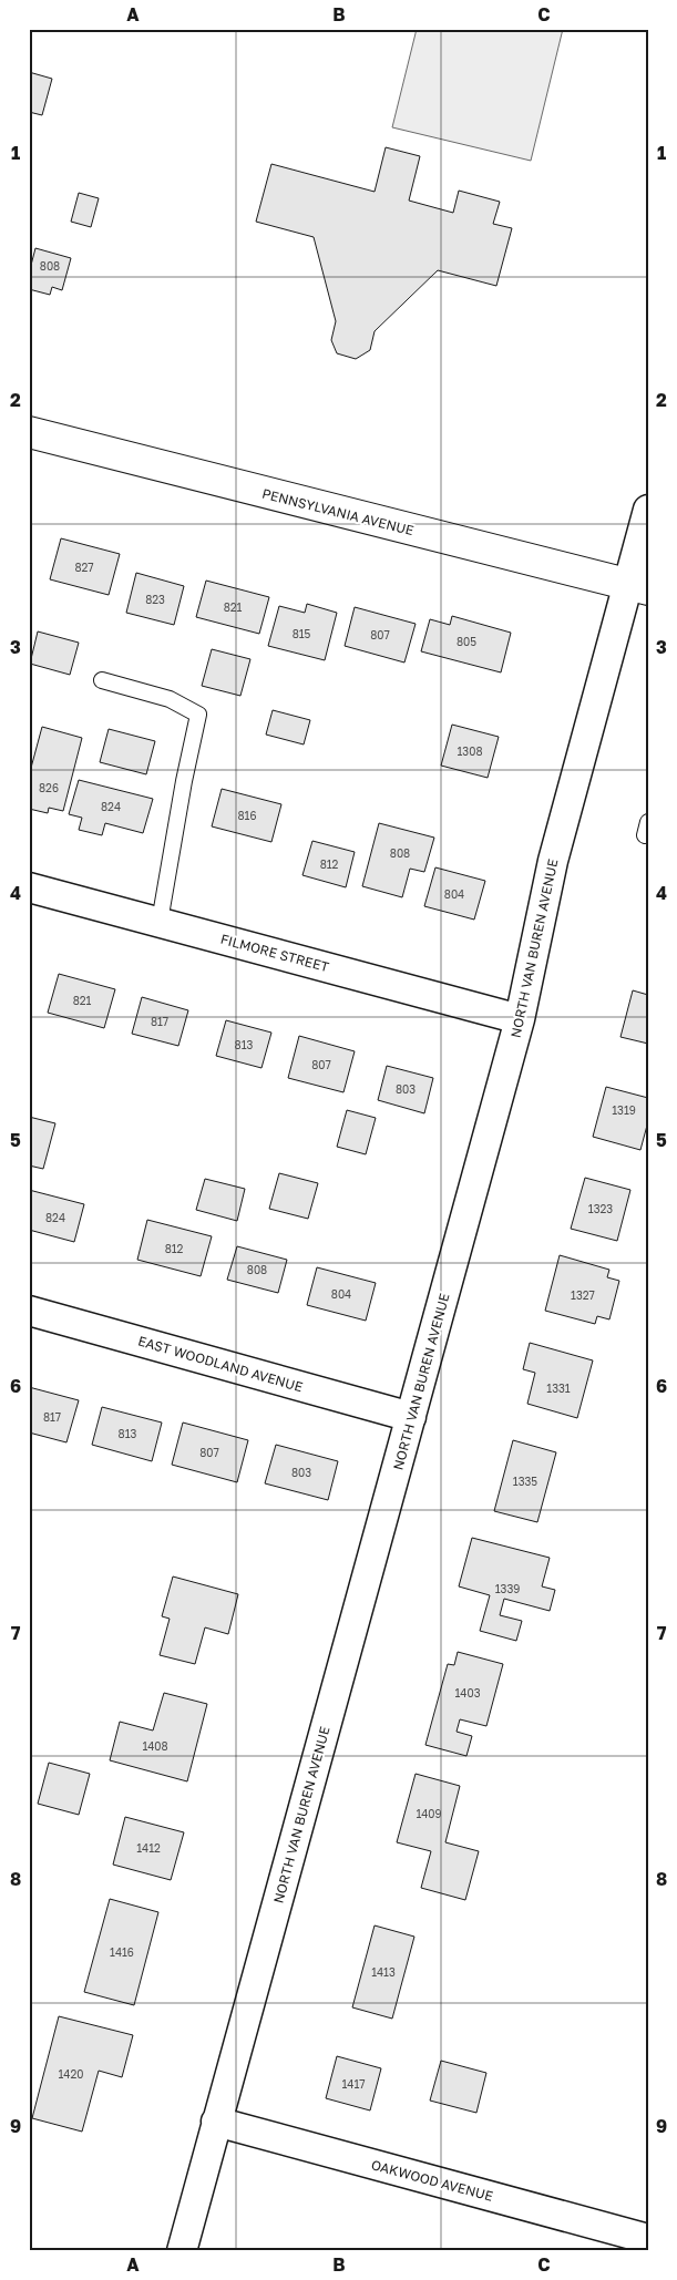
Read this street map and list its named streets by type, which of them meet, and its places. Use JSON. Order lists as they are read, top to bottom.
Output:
{
  "streets": {
    "main road": ["PENNSYLVANIA AVENUE"],
    "street": [
      "NORTH VAN BUREN AVENUE",
      "FILMORE STREET",
      "EAST WOODLAND AVENUE",
      "OAKWOOD AVENUE"
    ]
  },
  "crossings": [
    ["PENNSYLVANIA AVENUE", "NORTH VAN BUREN AVENUE"],
    ["NORTH VAN BUREN AVENUE", "FILMORE STREET"],
    ["NORTH VAN BUREN AVENUE", "EAST WOODLAND AVENUE"],
    ["NORTH VAN BUREN AVENUE", "OAKWOOD AVENUE"]
  ],
  "house_numbers": [
    "808",
    "827",
    "823",
    "821",
    "815",
    "807",
    "805",
    "1308",
    "826",
    "824",
    "816",
    "808",
    "812",
    "804",
    "821",
    "817",
    "813",
    "807",
    "803",
    "1319",
    "1323",
    "824",
    "812",
    "808",
    "804",
    "1327",
    "1331",
    "817",
    "813",
    "807",
    "803",
    "1335",
    "1339",
    "1403",
    "1408",
    "1409",
    "1412",
    "1416",
    "1413",
    "1420",
    "1417"
  ],
  "grid": {
    "columns": ["A", "B", "C"],
    "rows": [
      "1",
      "2",
      "3",
      "4",
      "5",
      "6",
      "7",
      "8",
      "9"
    ]
  }
}
